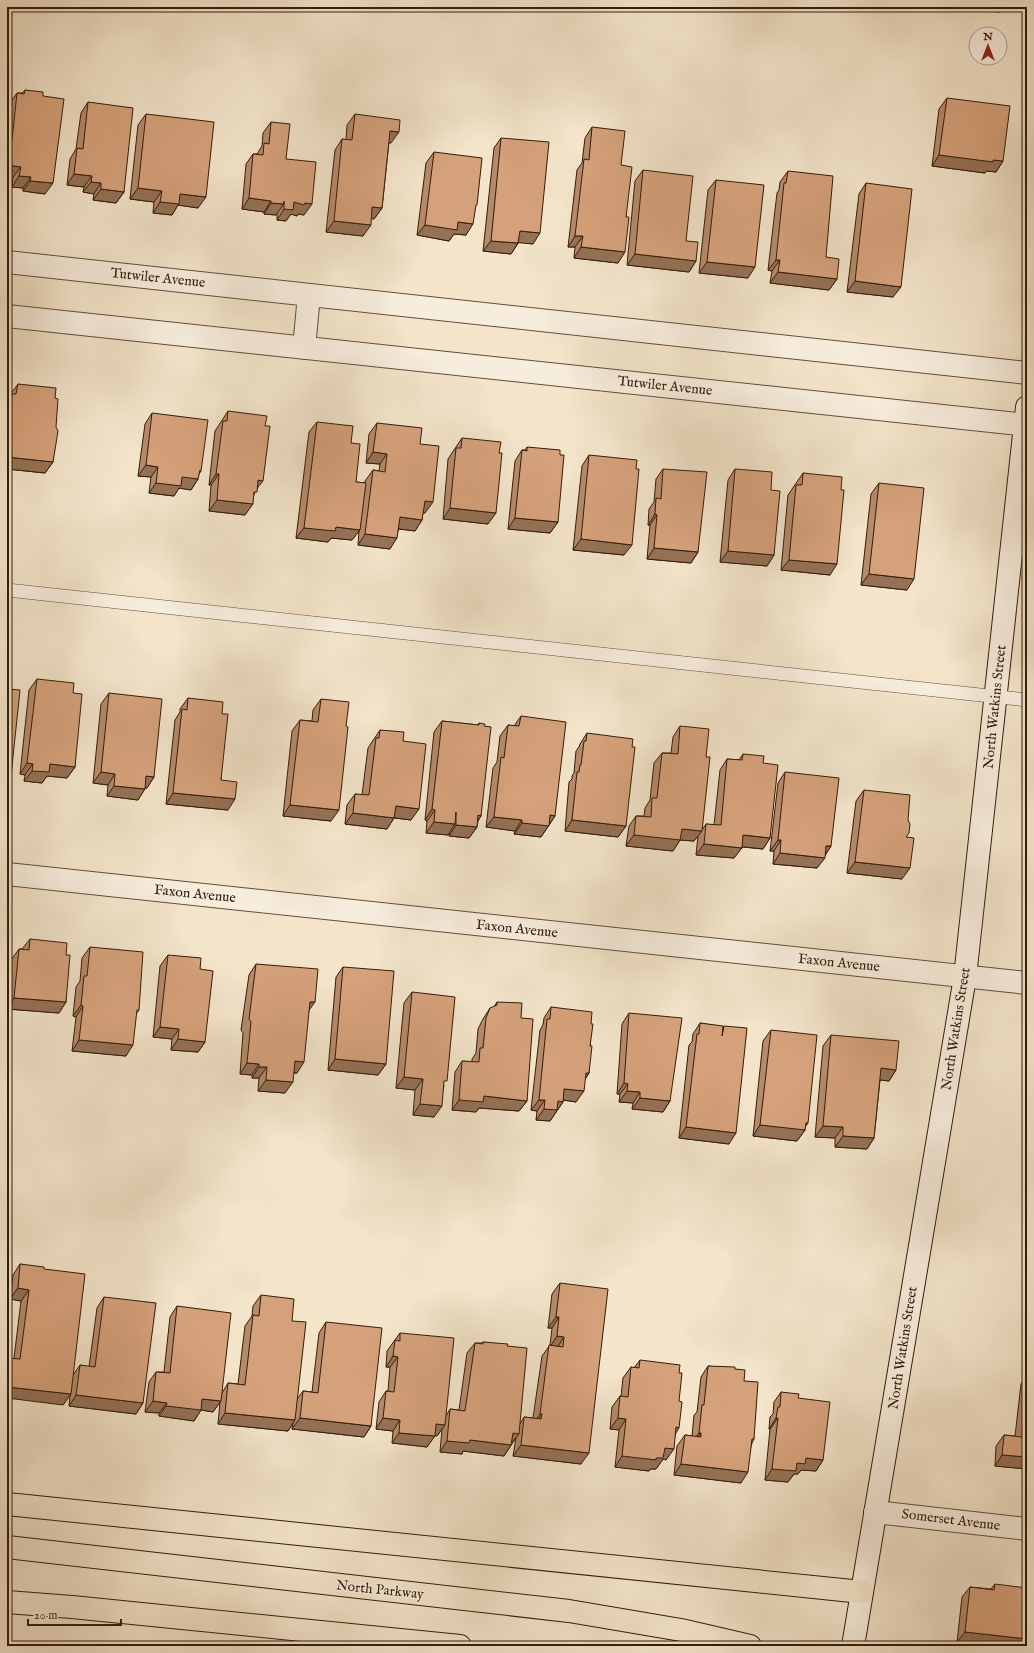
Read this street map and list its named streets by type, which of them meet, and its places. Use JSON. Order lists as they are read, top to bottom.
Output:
{
  "streets": {
    "main road": ["North Parkway"],
    "street": [
      "Tutwiler Avenue",
      "North Watkins Street",
      "Faxon Avenue",
      "Somerset Avenue"
    ]
  },
  "crossings": [
    ["Tutwiler Avenue", "North Watkins Street"],
    ["North Watkins Street", "Faxon Avenue"],
    ["North Watkins Street", "Somerset Avenue"]
  ],
  "scale_bar": "20 m",
  "north": "top"
}
